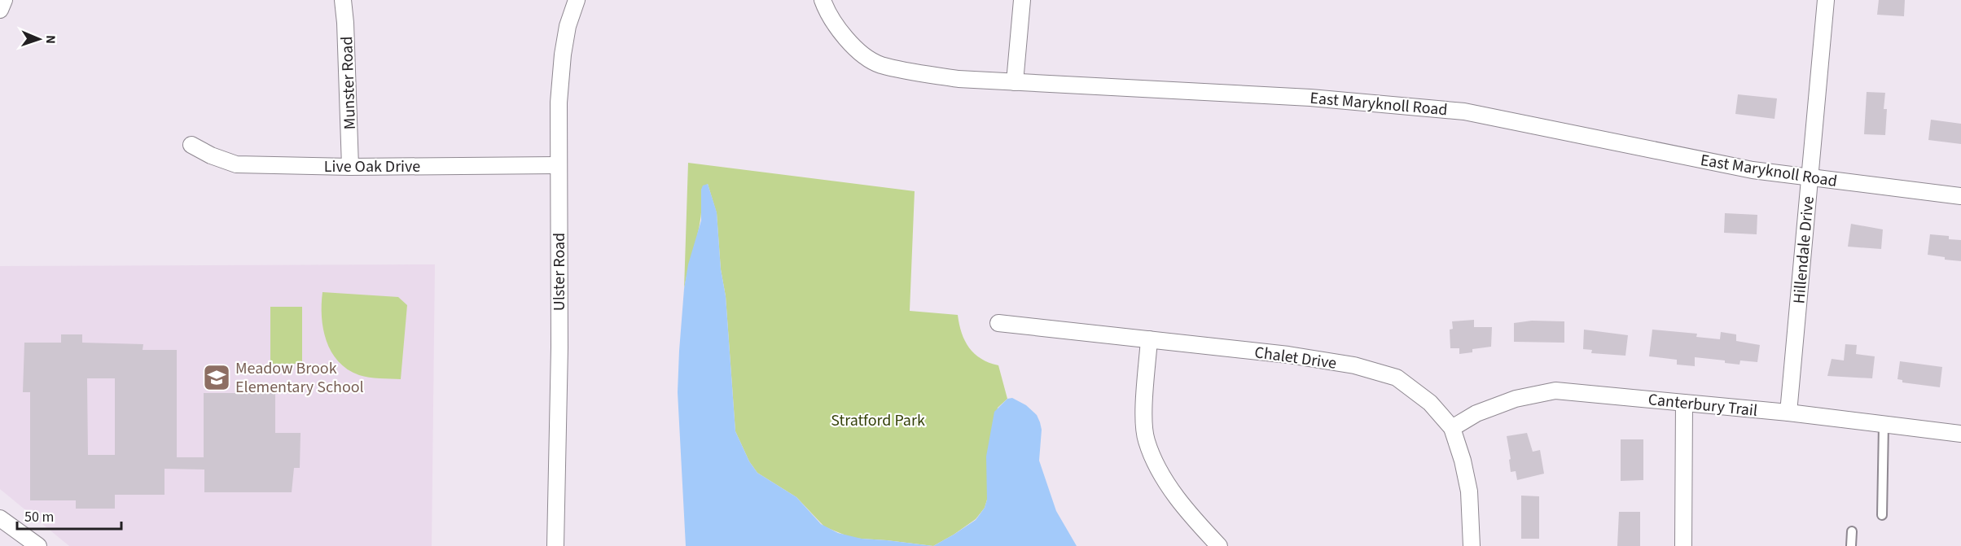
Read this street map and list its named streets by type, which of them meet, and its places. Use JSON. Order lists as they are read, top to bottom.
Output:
{
  "streets": {
    "street": [
      "Munster Road",
      "East Maryknoll Road",
      "Live Oak Drive",
      "Hillendale Drive",
      "Ulster Road",
      "Chalet Drive",
      "Canterbury Trail"
    ]
  },
  "crossings": [
    ["Munster Road", "Live Oak Drive"],
    ["East Maryknoll Road", "Hillendale Drive"],
    ["Live Oak Drive", "Ulster Road"],
    ["Hillendale Drive", "Canterbury Trail"],
    ["Chalet Drive", "Canterbury Trail"]
  ],
  "parks": ["Stratford Park"],
  "places": {
    "school or university": ["Meadow Brook Elementary School"]
  },
  "scale_bar": "50 m",
  "north": "right"
}
